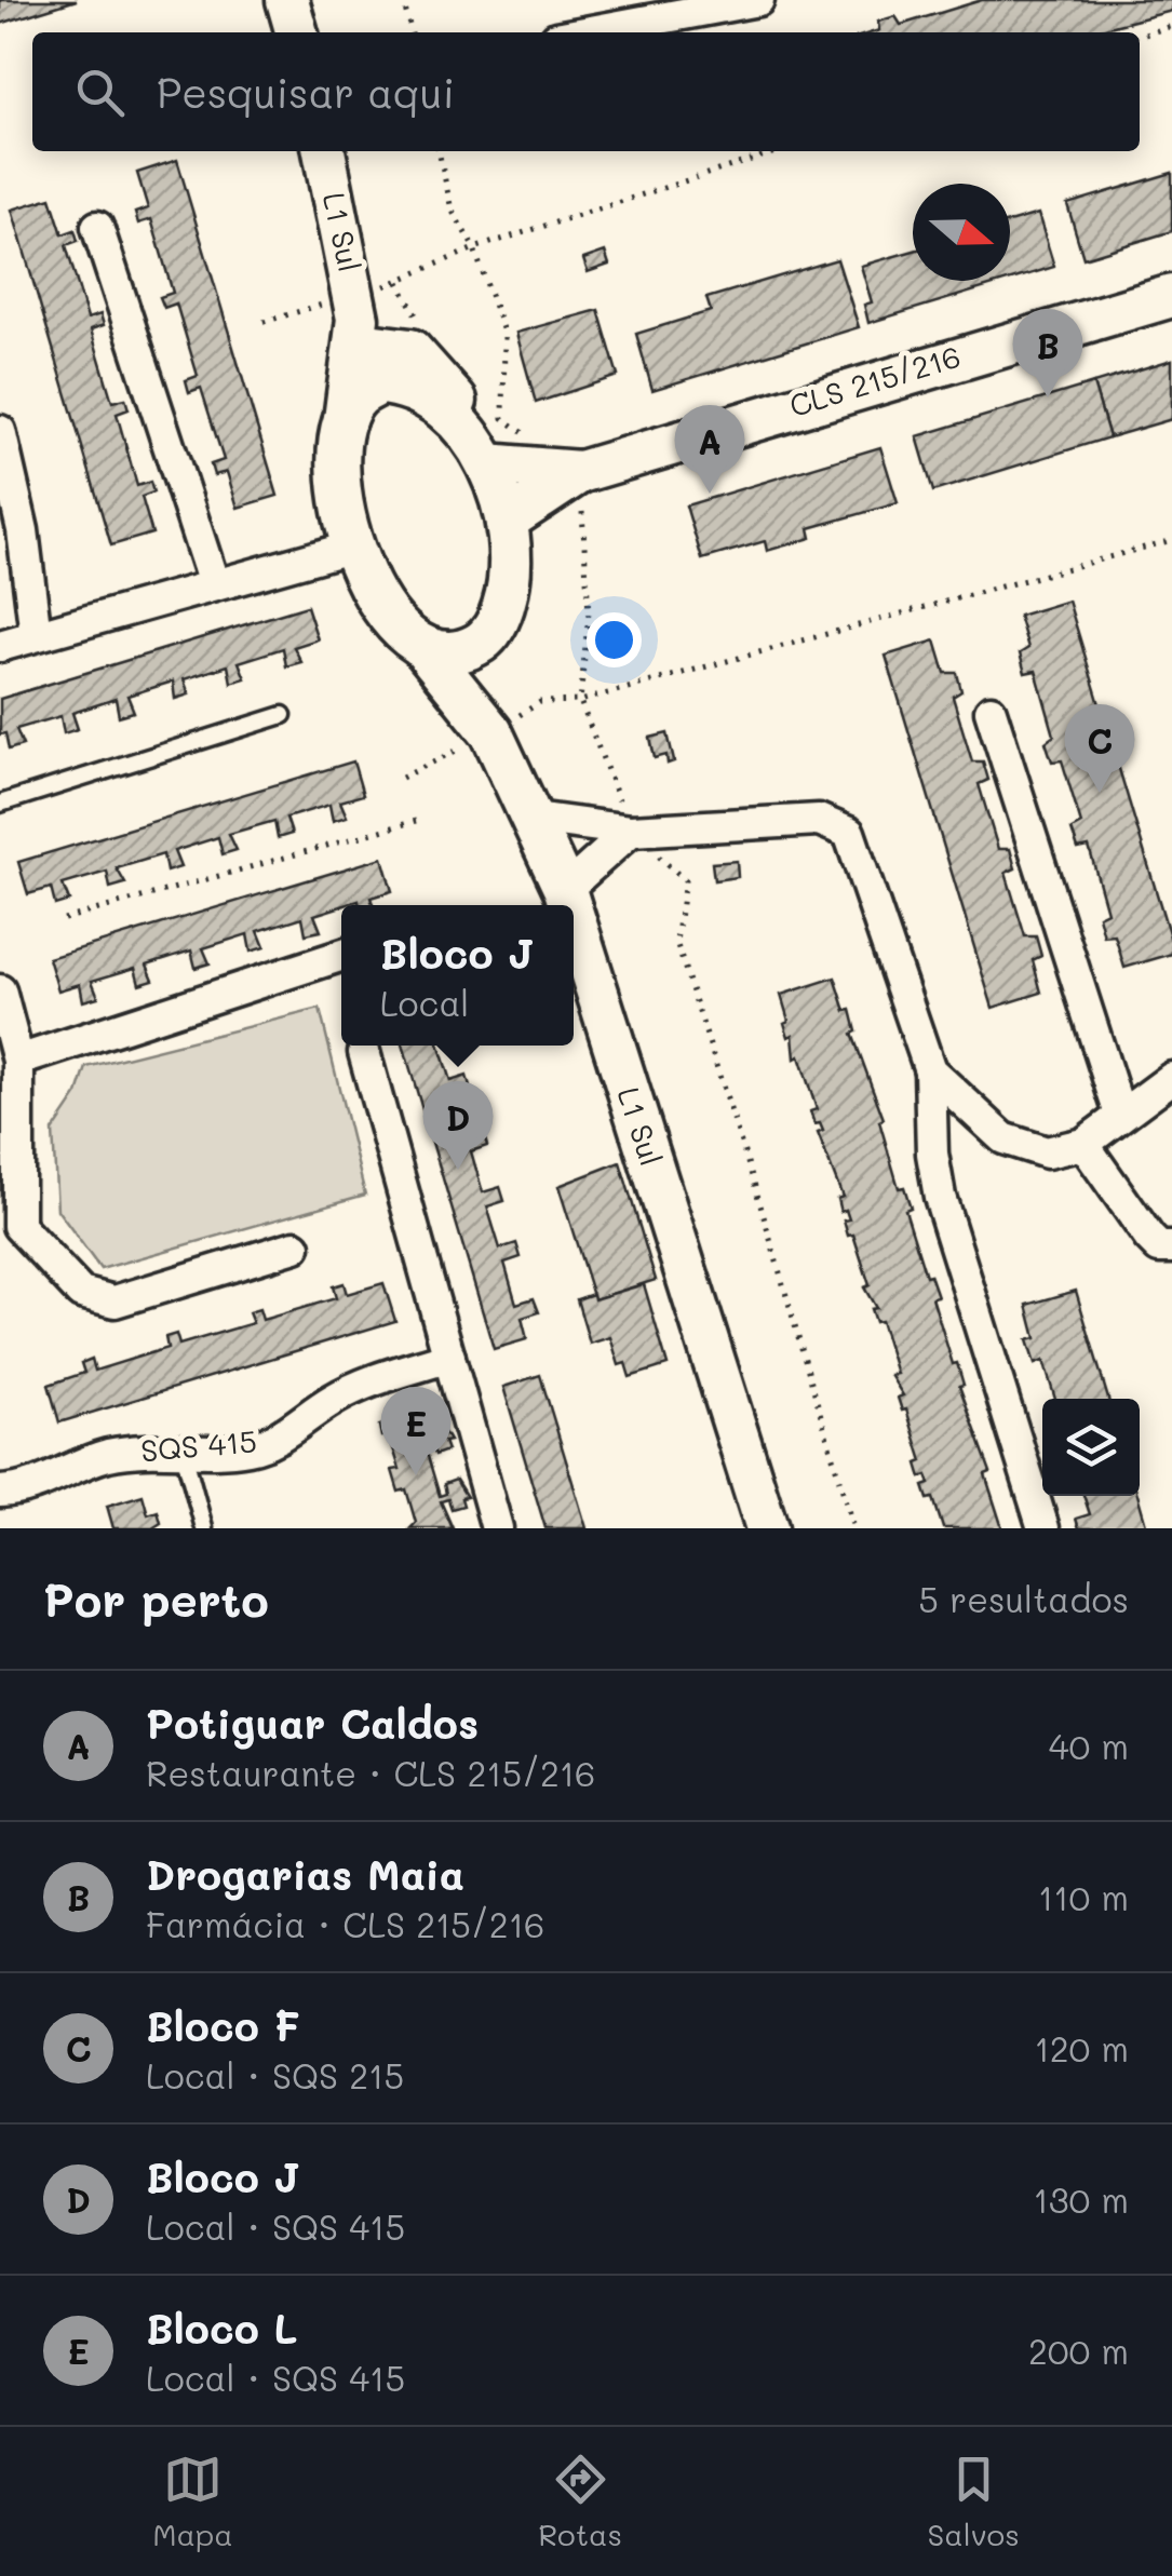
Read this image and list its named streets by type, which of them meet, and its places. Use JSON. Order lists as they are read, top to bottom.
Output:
{
  "streets": {
    "street": ["L1 Sul", "CLS 215/216", "SQS 415"]
  },
  "crossings": [
    ["L1 Sul", "CLS 215/216"]
  ],
  "north": "right",
  "page": {
    "search": "Pesquisar aqui",
    "pins": [
      "B",
      "A",
      "C",
      "D",
      "E"
    ],
    "popup": ["Bloco J", "Local"],
    "heading": ["Por perto", "5 resultados"],
    "list": [
      {
        "mark": "A",
        "name": "Potiguar Caldos",
        "note": "Restaurante · CLS 215/216",
        "value": "40 m"
      },
      {
        "mark": "B",
        "name": "Drogarias Maia",
        "note": "Farmácia · CLS 215/216",
        "value": "110 m"
      },
      {
        "mark": "C",
        "name": "Bloco F",
        "note": "Local · SQS 215",
        "value": "120 m"
      },
      {
        "mark": "D",
        "name": "Bloco J",
        "note": "Local · SQS 415",
        "value": "130 m"
      },
      {
        "mark": "E",
        "name": "Bloco L",
        "note": "Local · SQS 415",
        "value": "200 m"
      }
    ],
    "nav": ["Mapa", "Rotas", "Salvos"]
  }
}
